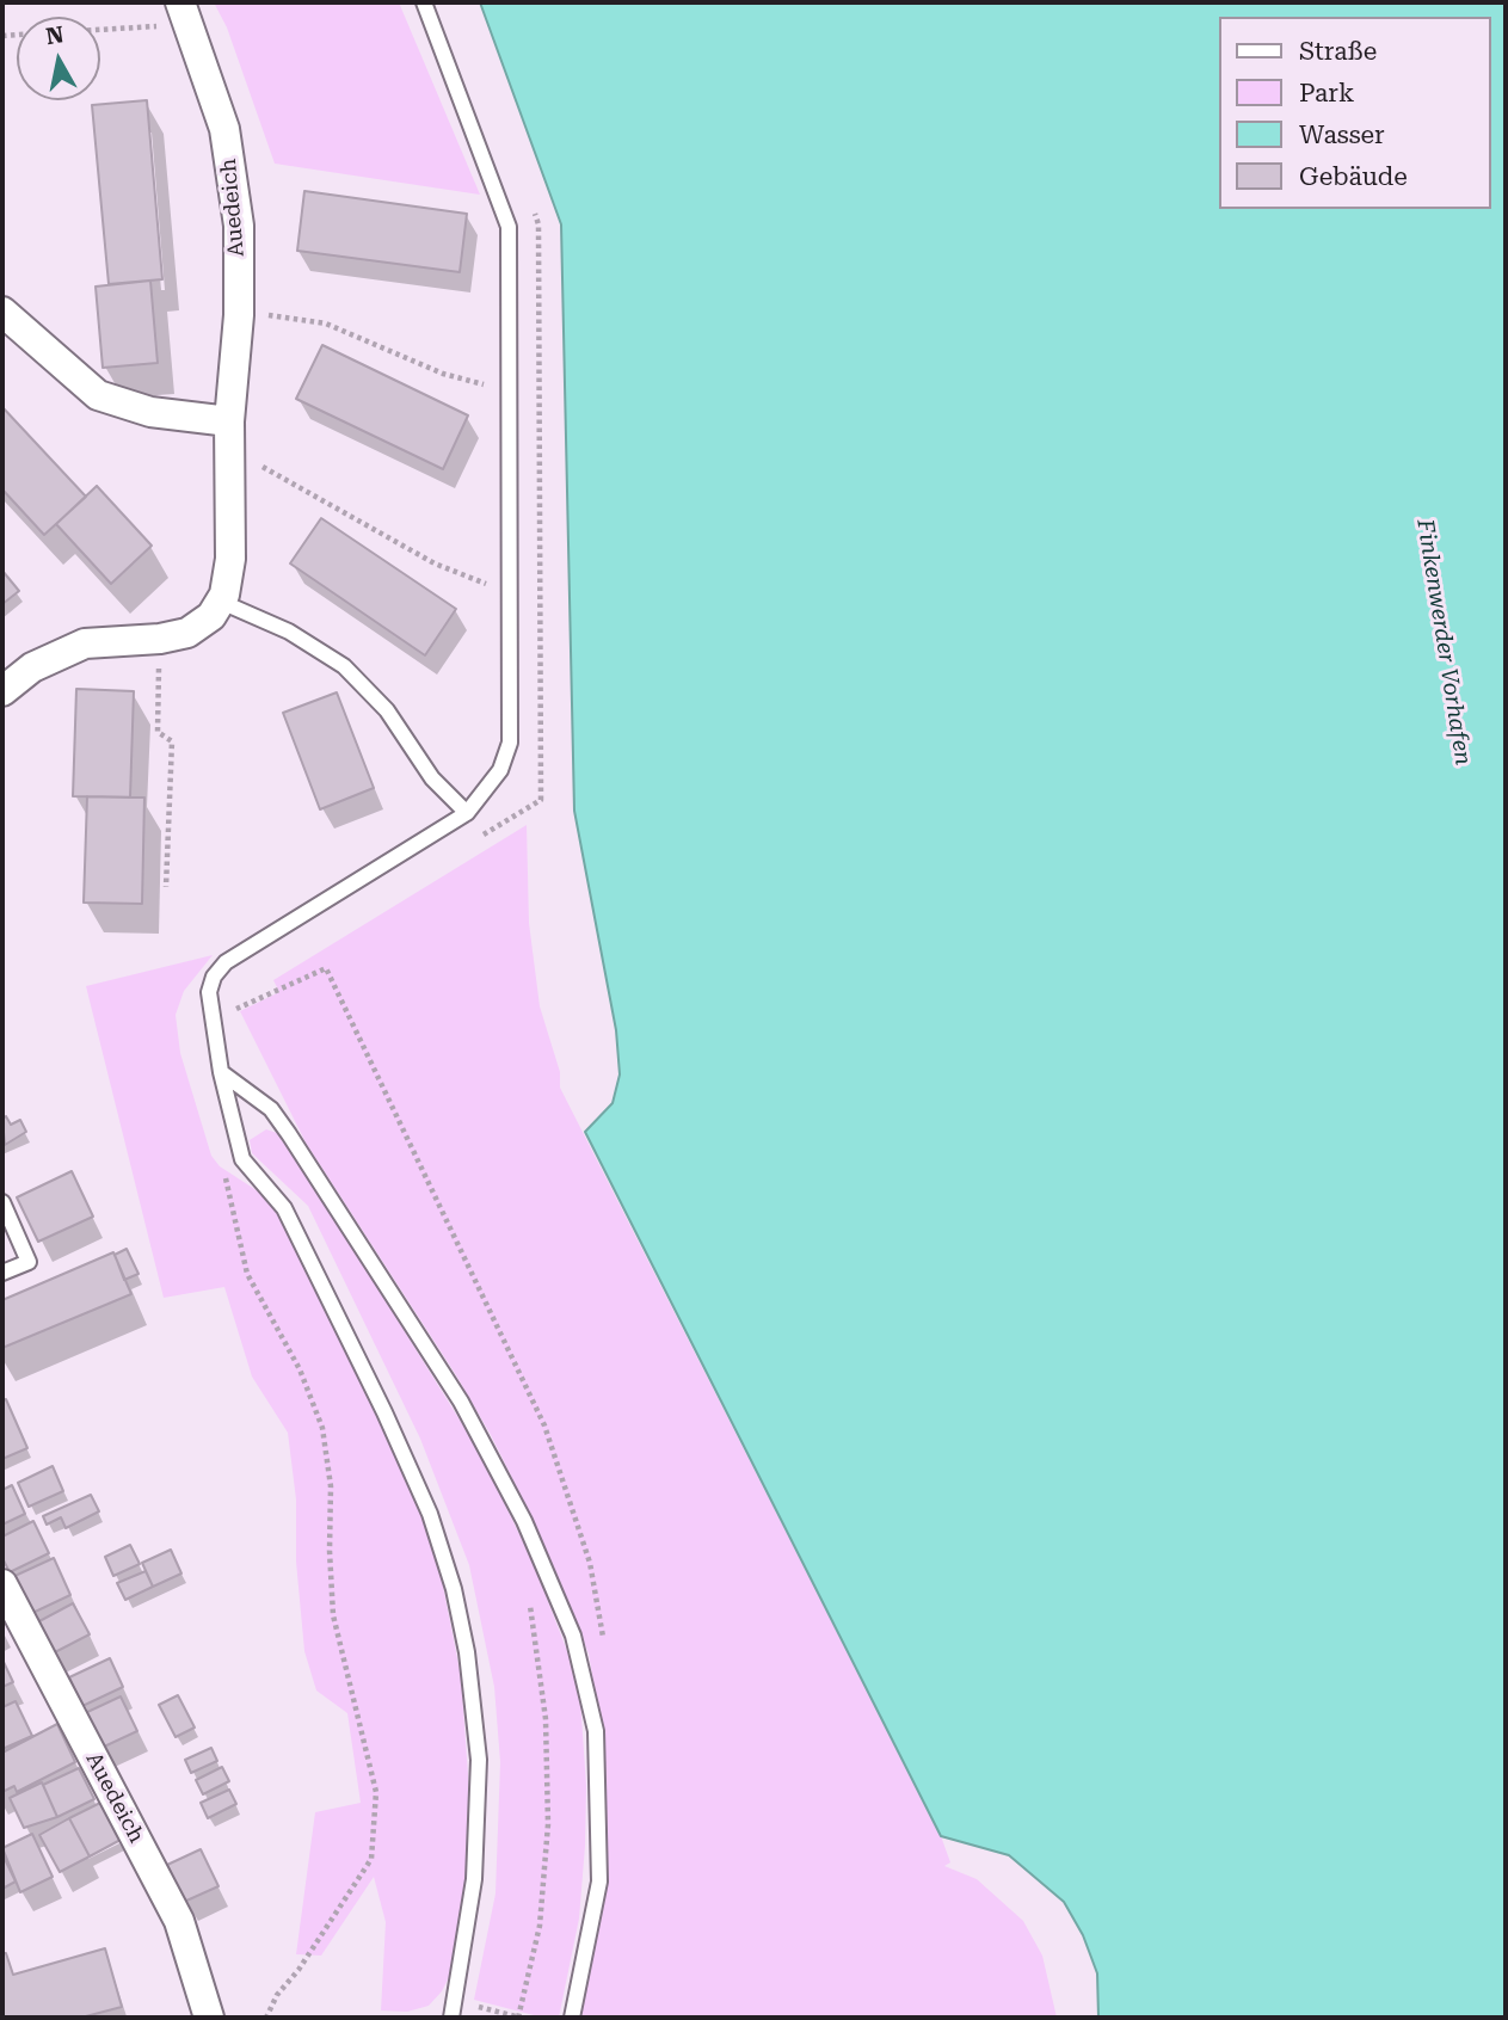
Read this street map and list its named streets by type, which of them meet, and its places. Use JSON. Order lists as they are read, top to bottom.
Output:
{
  "streets": {
    "street": ["Auedeich"]
  },
  "water": ["Finkenwerder Vorhafen"],
  "legend": [
    "Straße",
    "Park",
    "Wasser",
    "Gebäude"
  ],
  "north": "top"
}
